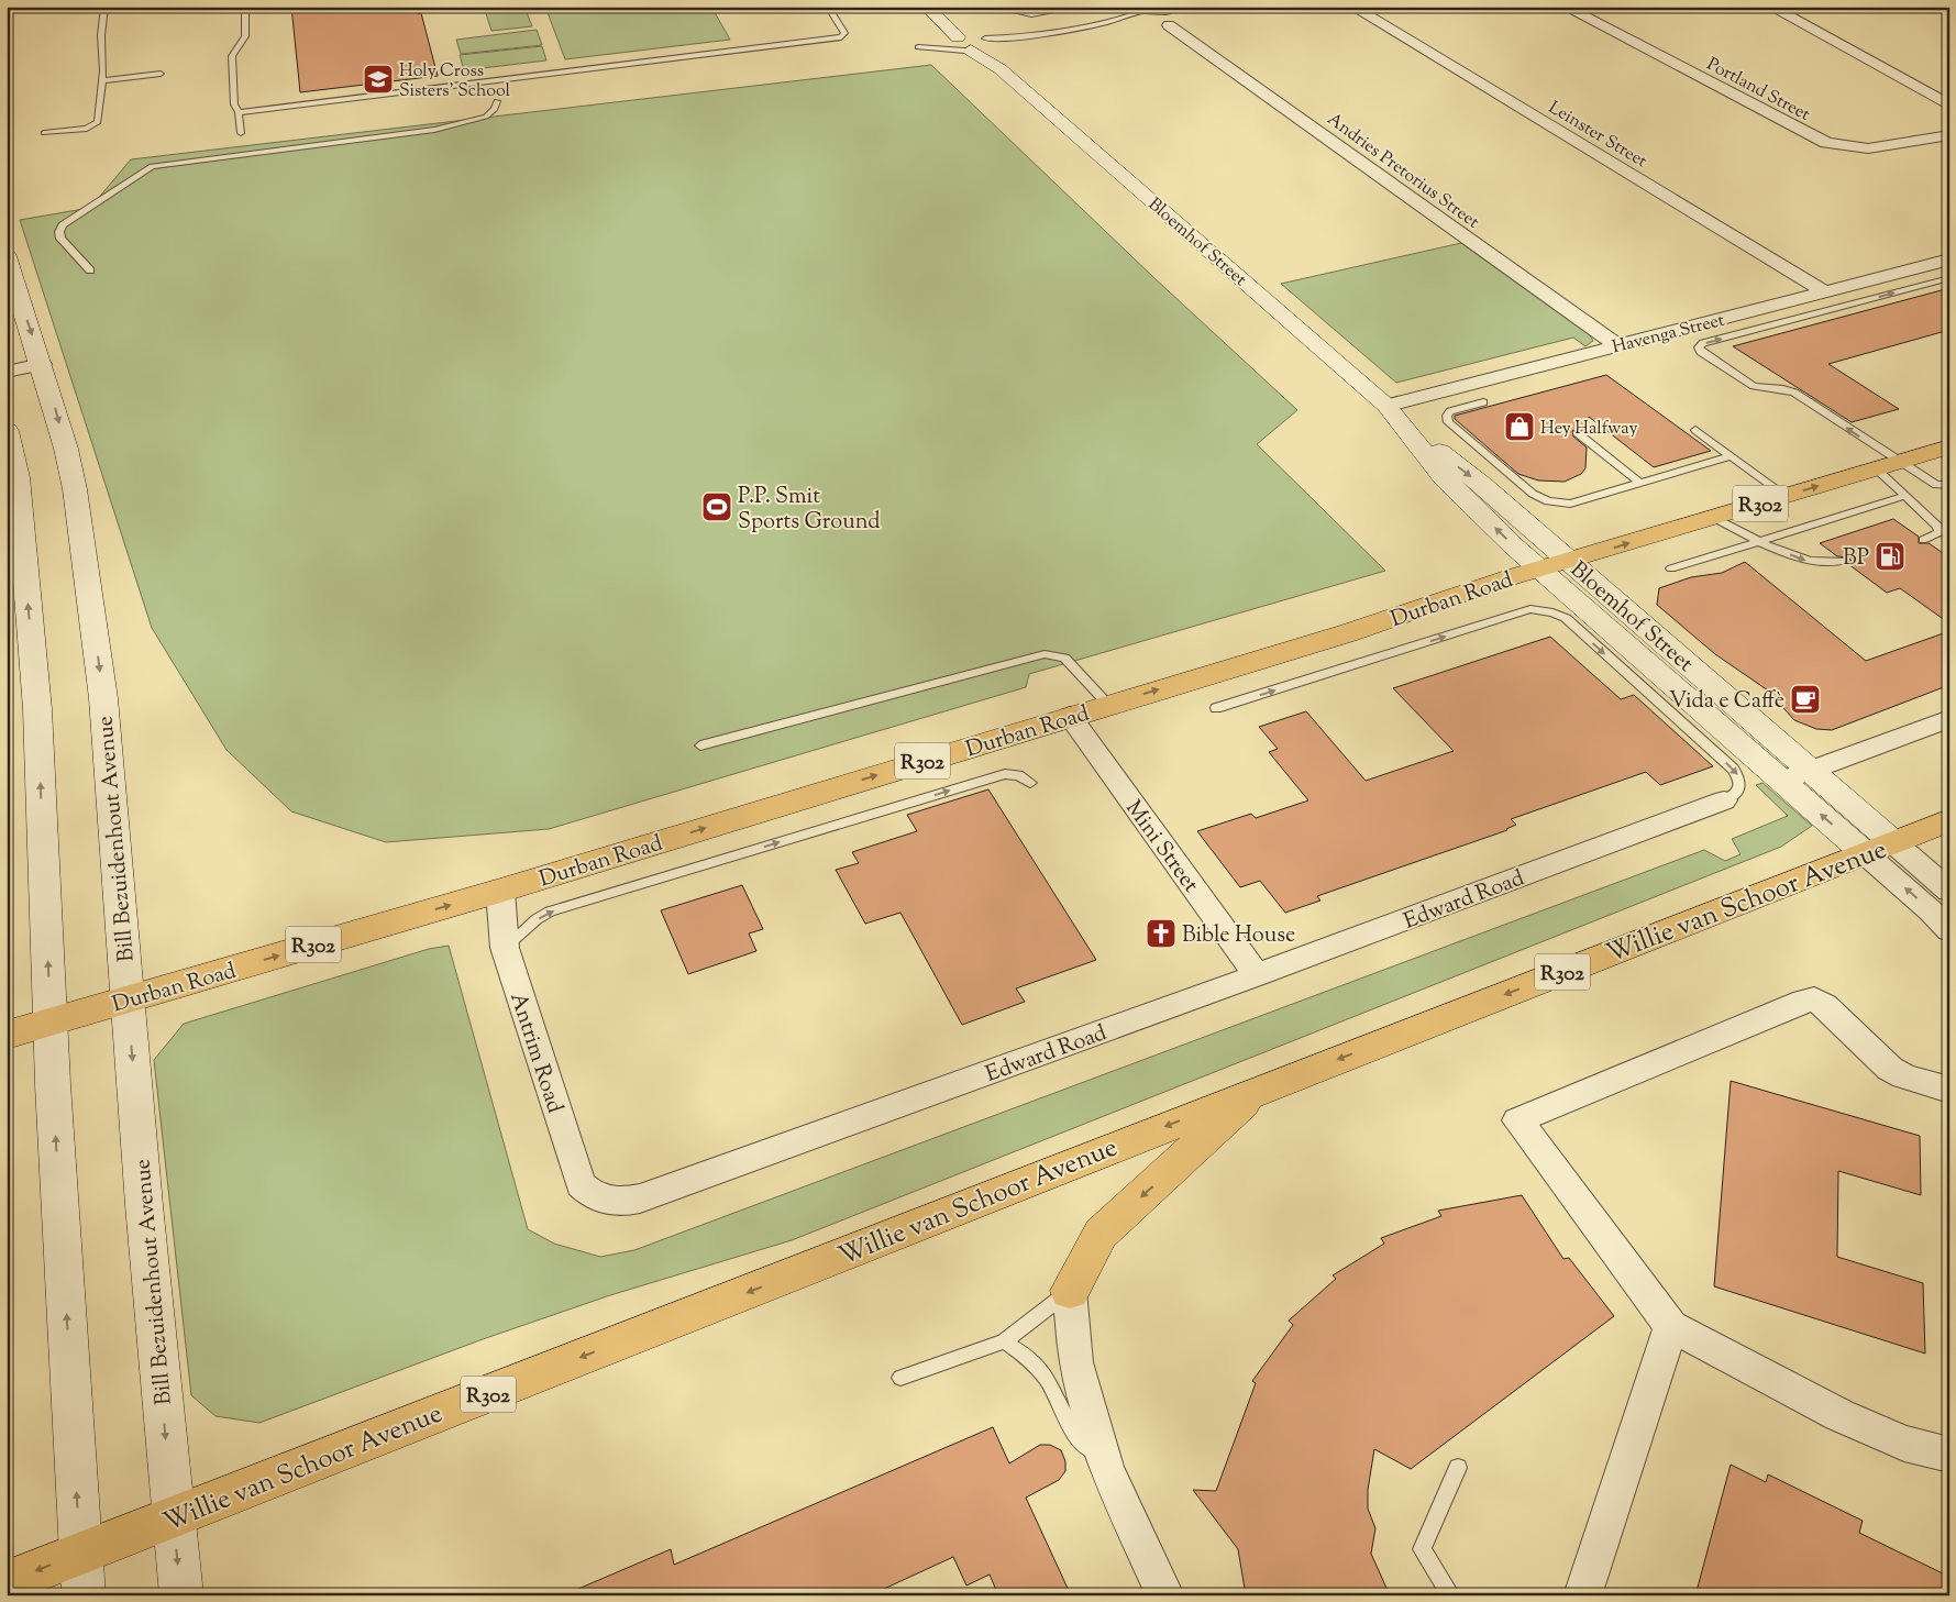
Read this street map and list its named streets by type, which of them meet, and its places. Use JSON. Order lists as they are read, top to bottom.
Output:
{
  "streets": {
    "main road": [
      "Bloemhof Street",
      "R302",
      "Durban Road",
      "Bill Bezuidenhout Avenue",
      "Willie van Schoor Avenue"
    ],
    "street": [
      "Portland Street",
      "Leinster Street",
      "Andries Pretorius Street",
      "Havenga Street",
      "Mini Street",
      "Edward Road",
      "Antrim Road"
    ]
  },
  "crossings": [
    ["Leinster Street", "Havenga Street"],
    ["Andries Pretorius Street", "Havenga Street"],
    ["Bloemhof Street", "Havenga Street"],
    ["Bloemhof Street", "Durban Road"],
    ["Bloemhof Street", "Willie van Schoor Avenue"],
    ["Durban Road", "Bill Bezuidenhout Avenue"],
    ["Durban Road", "Mini Street"],
    ["Durban Road", "Antrim Road"],
    ["Bill Bezuidenhout Avenue", "Willie van Schoor Avenue"],
    ["Mini Street", "Edward Road"],
    ["Edward Road", "Antrim Road"]
  ],
  "one_way": ["Durban Road", "Willie van Schoor Avenue"],
  "places": {
    "school or university": ["Holy Cross Sisters' School"],
    "shop": ["Hey Halfway"],
    "sports": ["P.P. Smit Sports Ground"],
    "fuel station": ["BP"],
    "cafe": ["Vida e Caffè"],
    "church": ["Bible House"]
  }
}
